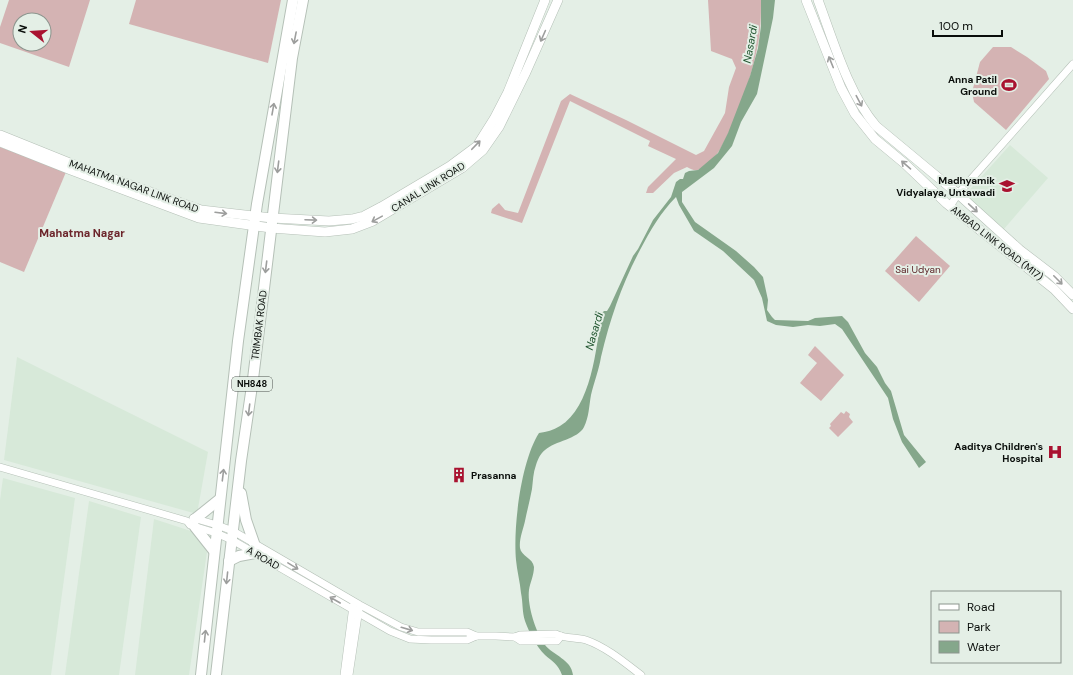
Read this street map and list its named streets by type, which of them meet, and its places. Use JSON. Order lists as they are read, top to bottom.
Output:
{
  "streets": {
    "highway": ["TRIMBAK ROAD", "NH848"],
    "main road": ["MAHATMA NAGAR LINK ROAD", "CANAL LINK ROAD", "AMBAD LINK ROAD (M17)"],
    "street": ["A ROAD"]
  },
  "crossings": [
    ["MAHATMA NAGAR LINK ROAD", "CANAL LINK ROAD"],
    ["MAHATMA NAGAR LINK ROAD", "TRIMBAK ROAD"],
    ["CANAL LINK ROAD", "TRIMBAK ROAD"],
    ["TRIMBAK ROAD", "A ROAD"]
  ],
  "districts": ["Mahatma Nagar"],
  "water": ["Nasardi"],
  "parks": ["Sai Udyan"],
  "places": {
    "sports": ["Anna Patil Ground"],
    "school or university": ["Madhyamik Vidyalaya, Untawadi"],
    "hospital": ["Aaditya Children's Hospital"],
    "building": ["Prasanna"]
  },
  "legend": ["Road", "Park", "Water"],
  "scale_bar": "100 m",
  "north": "left"
}
